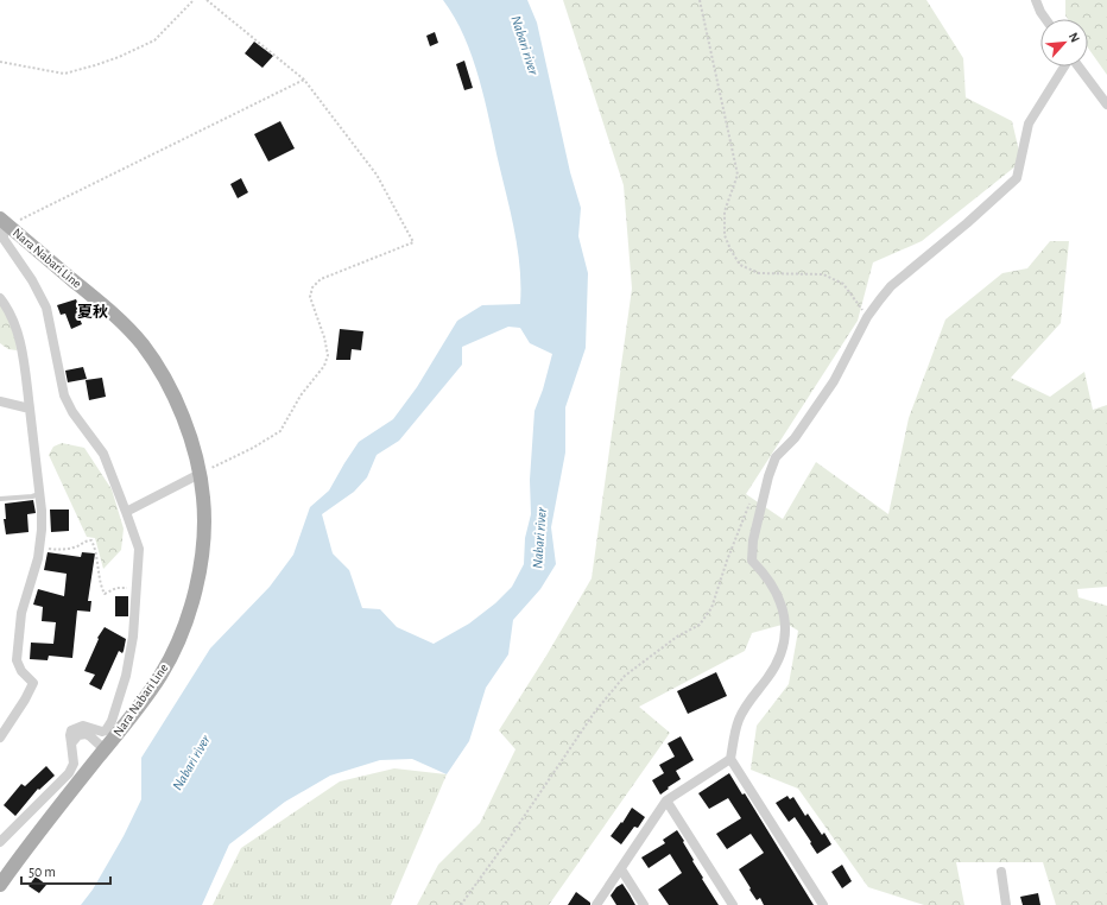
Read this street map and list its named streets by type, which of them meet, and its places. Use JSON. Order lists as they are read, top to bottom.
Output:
{
  "streets": {
    "main road": ["Nara Nabari Line"]
  },
  "districts": ["夏秋"],
  "water": ["Nabari river"],
  "scale_bar": "50 m",
  "north": "top right"
}
